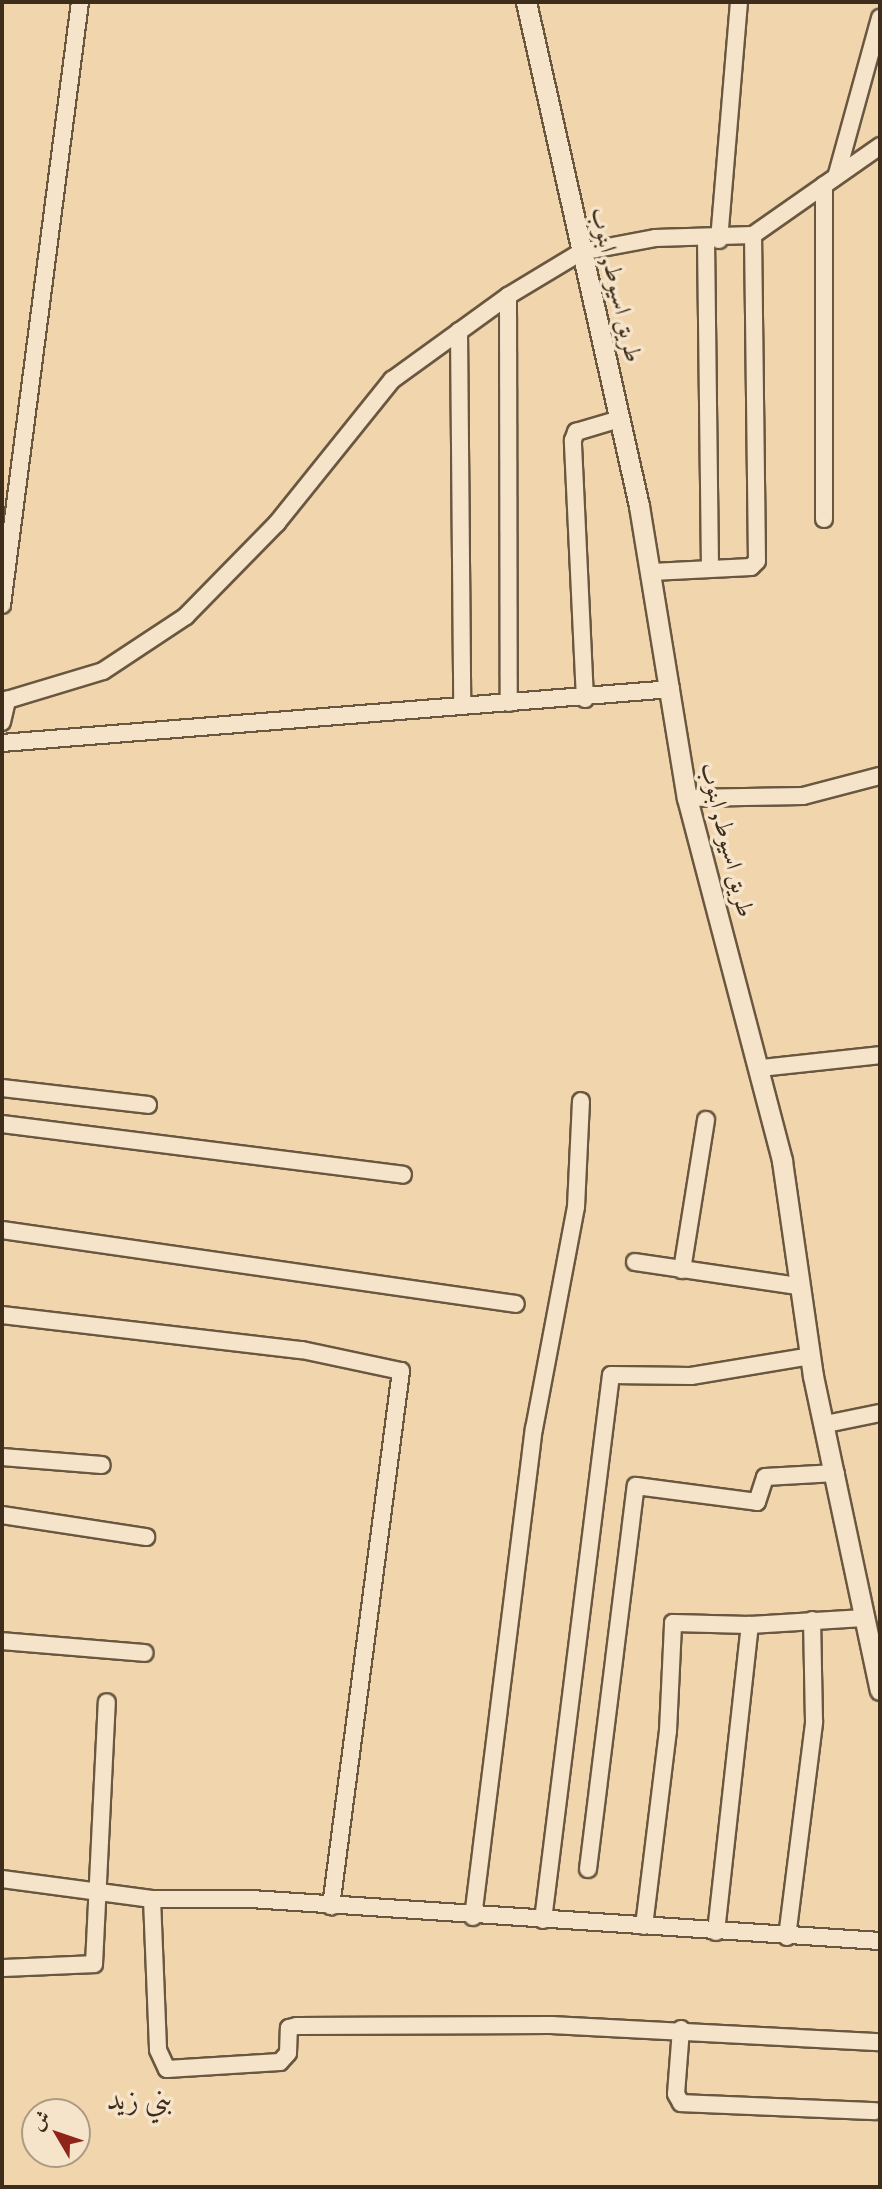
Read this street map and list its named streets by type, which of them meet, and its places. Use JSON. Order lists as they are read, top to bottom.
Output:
{
  "streets": {
    "street": ["طريق اسيوط, ابنوب"]
  },
  "districts": ["بني زيد"],
  "north": "top left"
}
